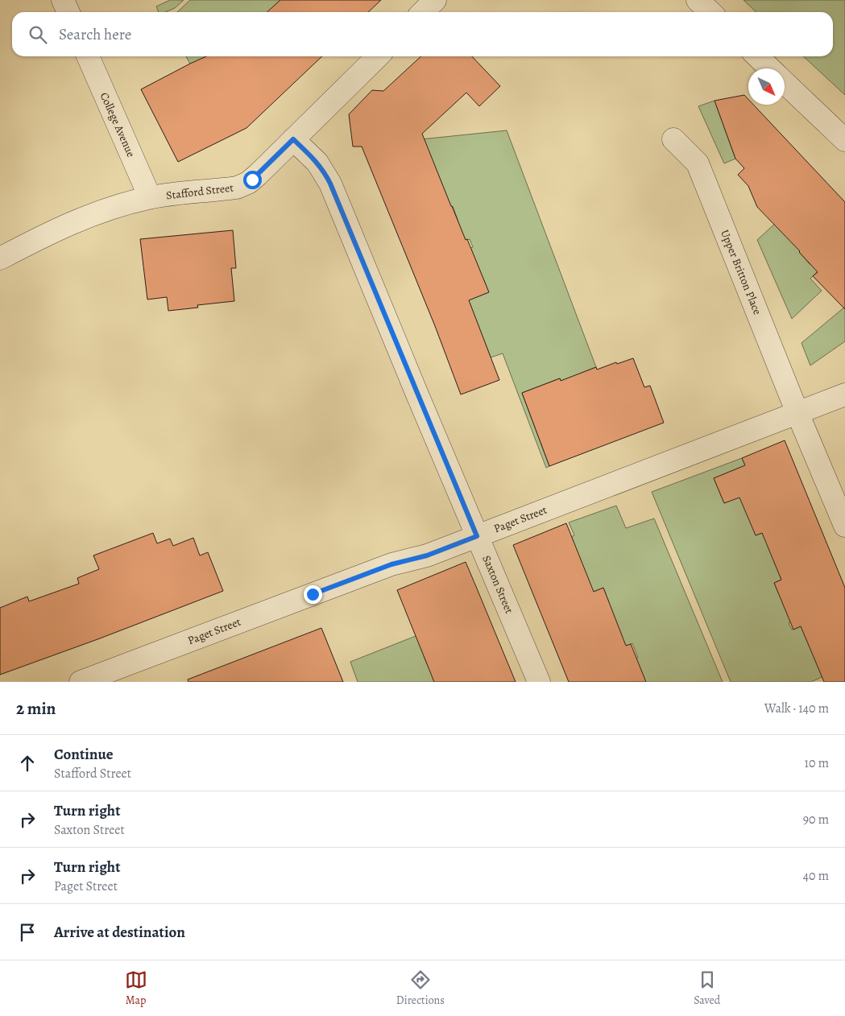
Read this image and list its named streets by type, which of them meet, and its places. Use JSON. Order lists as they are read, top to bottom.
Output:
{
  "streets": {
    "street": [
      "College Avenue",
      "Stafford Street",
      "Upper Britton Place",
      "Paget Street",
      "Saxton Street"
    ]
  },
  "crossings": [
    ["College Avenue", "Stafford Street"],
    ["Stafford Street", "Saxton Street"],
    ["Upper Britton Place", "Paget Street"],
    ["Paget Street", "Saxton Street"]
  ],
  "north": "bottom right",
  "page": {
    "search": "Search here",
    "heading": ["2 min", "Walk · 140 m"],
    "list": [
      ["Continue", "Stafford Street", "10 m"],
      ["Turn right", "Saxton Street", "90 m"],
      ["Turn right", "Paget Street", "40 m"],
      "Arrive at destination"
    ],
    "nav": ["Map", "Directions", "Saved"]
  }
}
